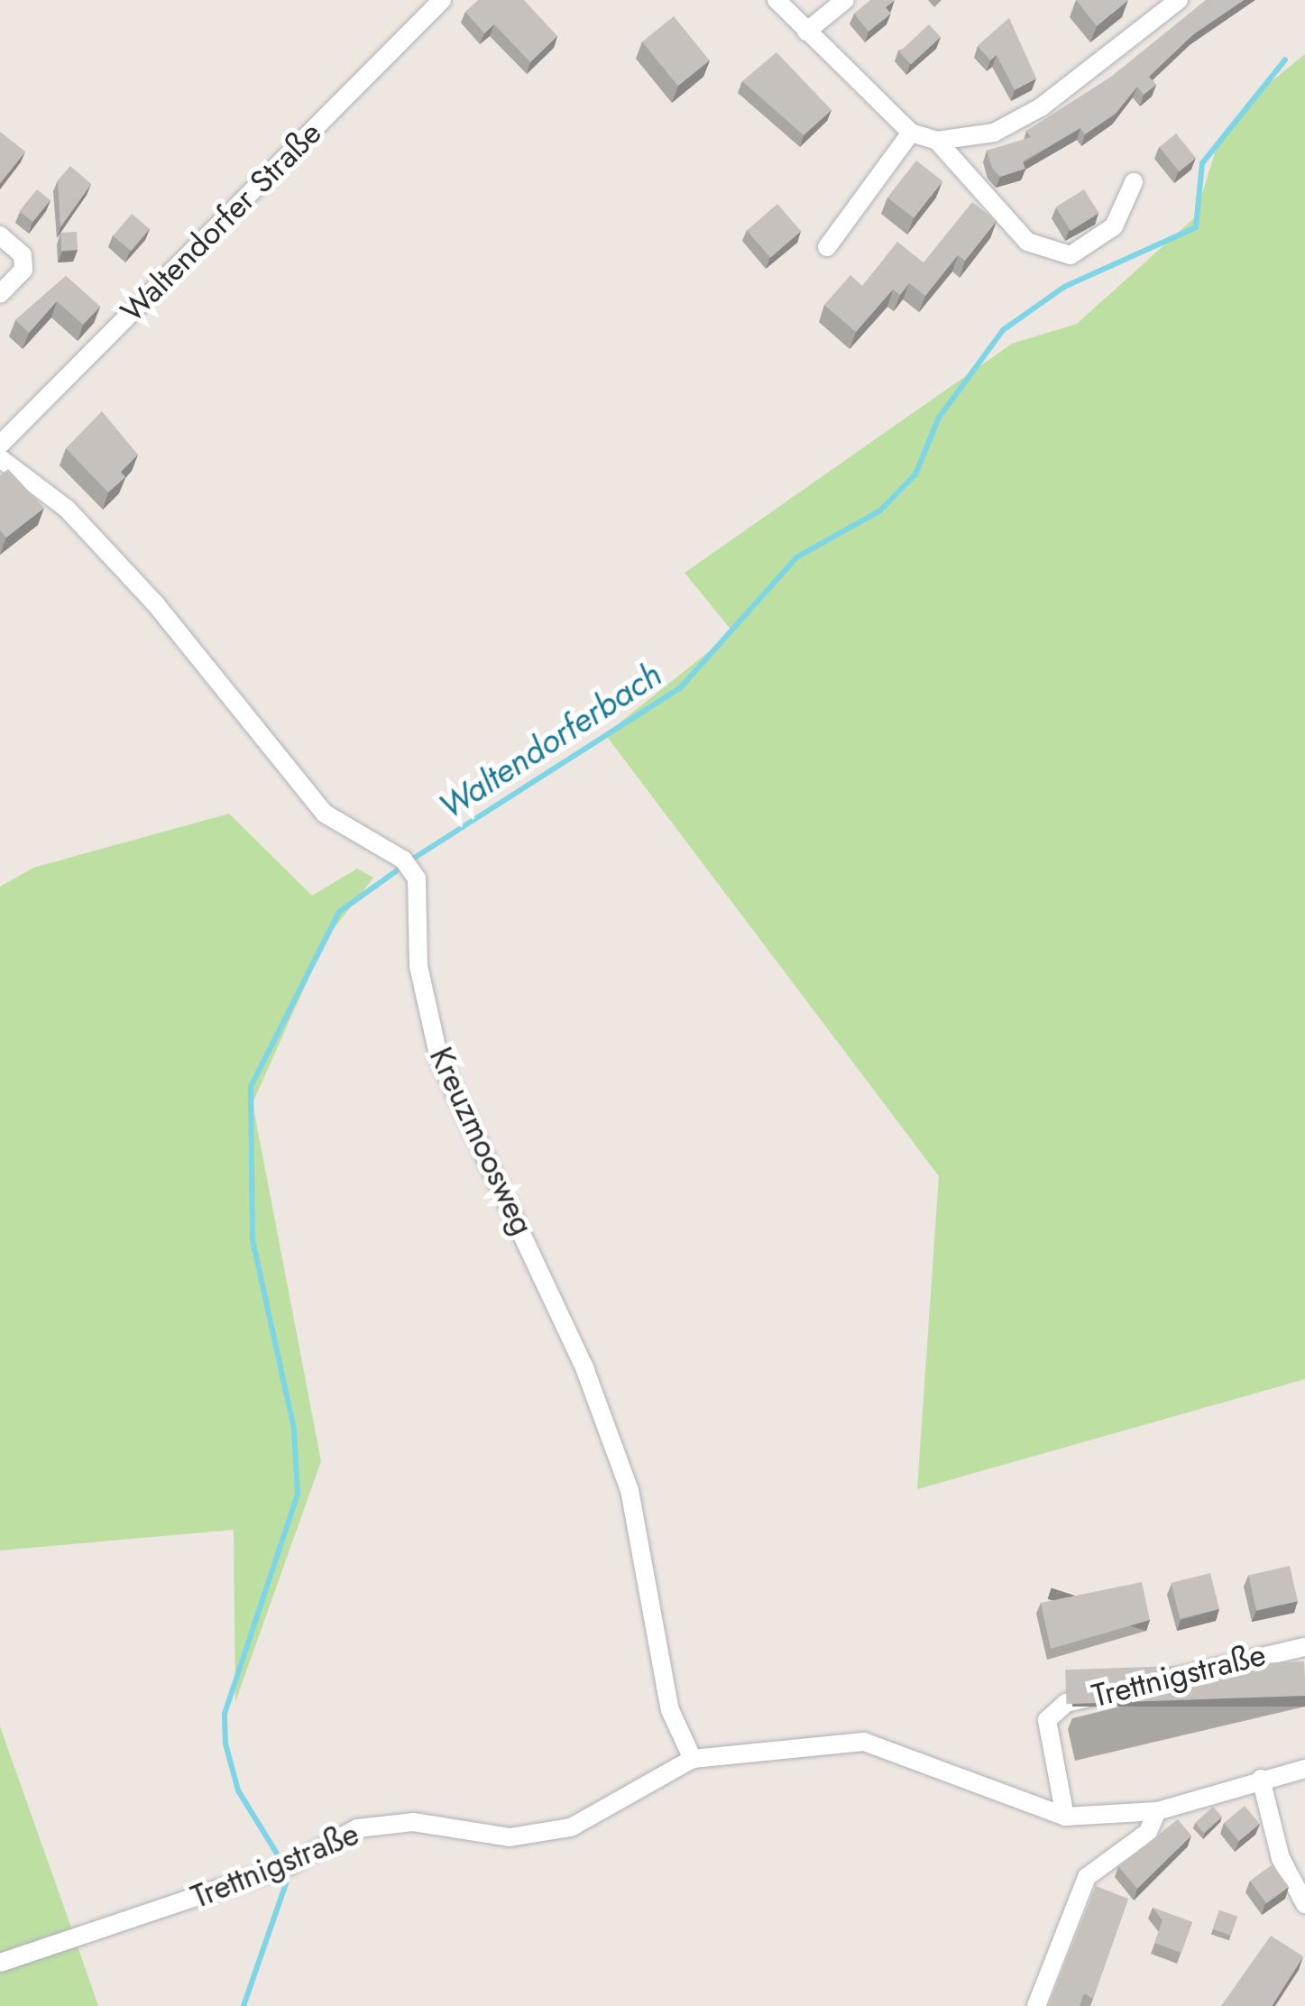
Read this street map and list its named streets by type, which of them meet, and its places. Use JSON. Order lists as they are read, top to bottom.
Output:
{
  "streets": {
    "street": ["Waltendorfer Straße", "Kreuzmoosweg", "Trettnigstraße"]
  },
  "crossings": [
    ["Kreuzmoosweg", "Trettnigstraße"]
  ],
  "water": ["Waltendorferbach"]
}
